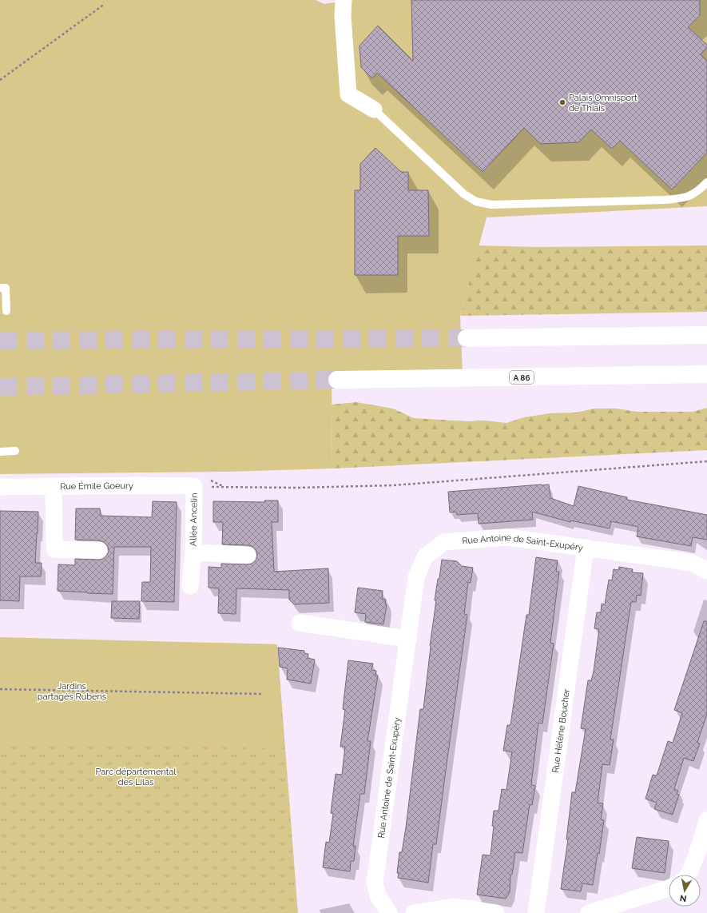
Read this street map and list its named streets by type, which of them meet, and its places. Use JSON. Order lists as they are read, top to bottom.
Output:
{
  "streets": {
    "highway": ["A 86"],
    "street": [
      "Rue Émile Goeury",
      "Allée Ancelin",
      "Rue Antoine de Saint-Exupéry",
      "Rue Hélène Boucher"
    ]
  },
  "crossings": [
    ["Rue Émile Goeury", "Allée Ancelin"],
    ["Rue Antoine de Saint-Exupéry", "Rue Hélène Boucher"]
  ],
  "parks": ["Jardins partagés Rubens", "Parc départemental des Lilas"],
  "places": ["Palais Omnisport de Thiais"],
  "north": "bottom"
}
